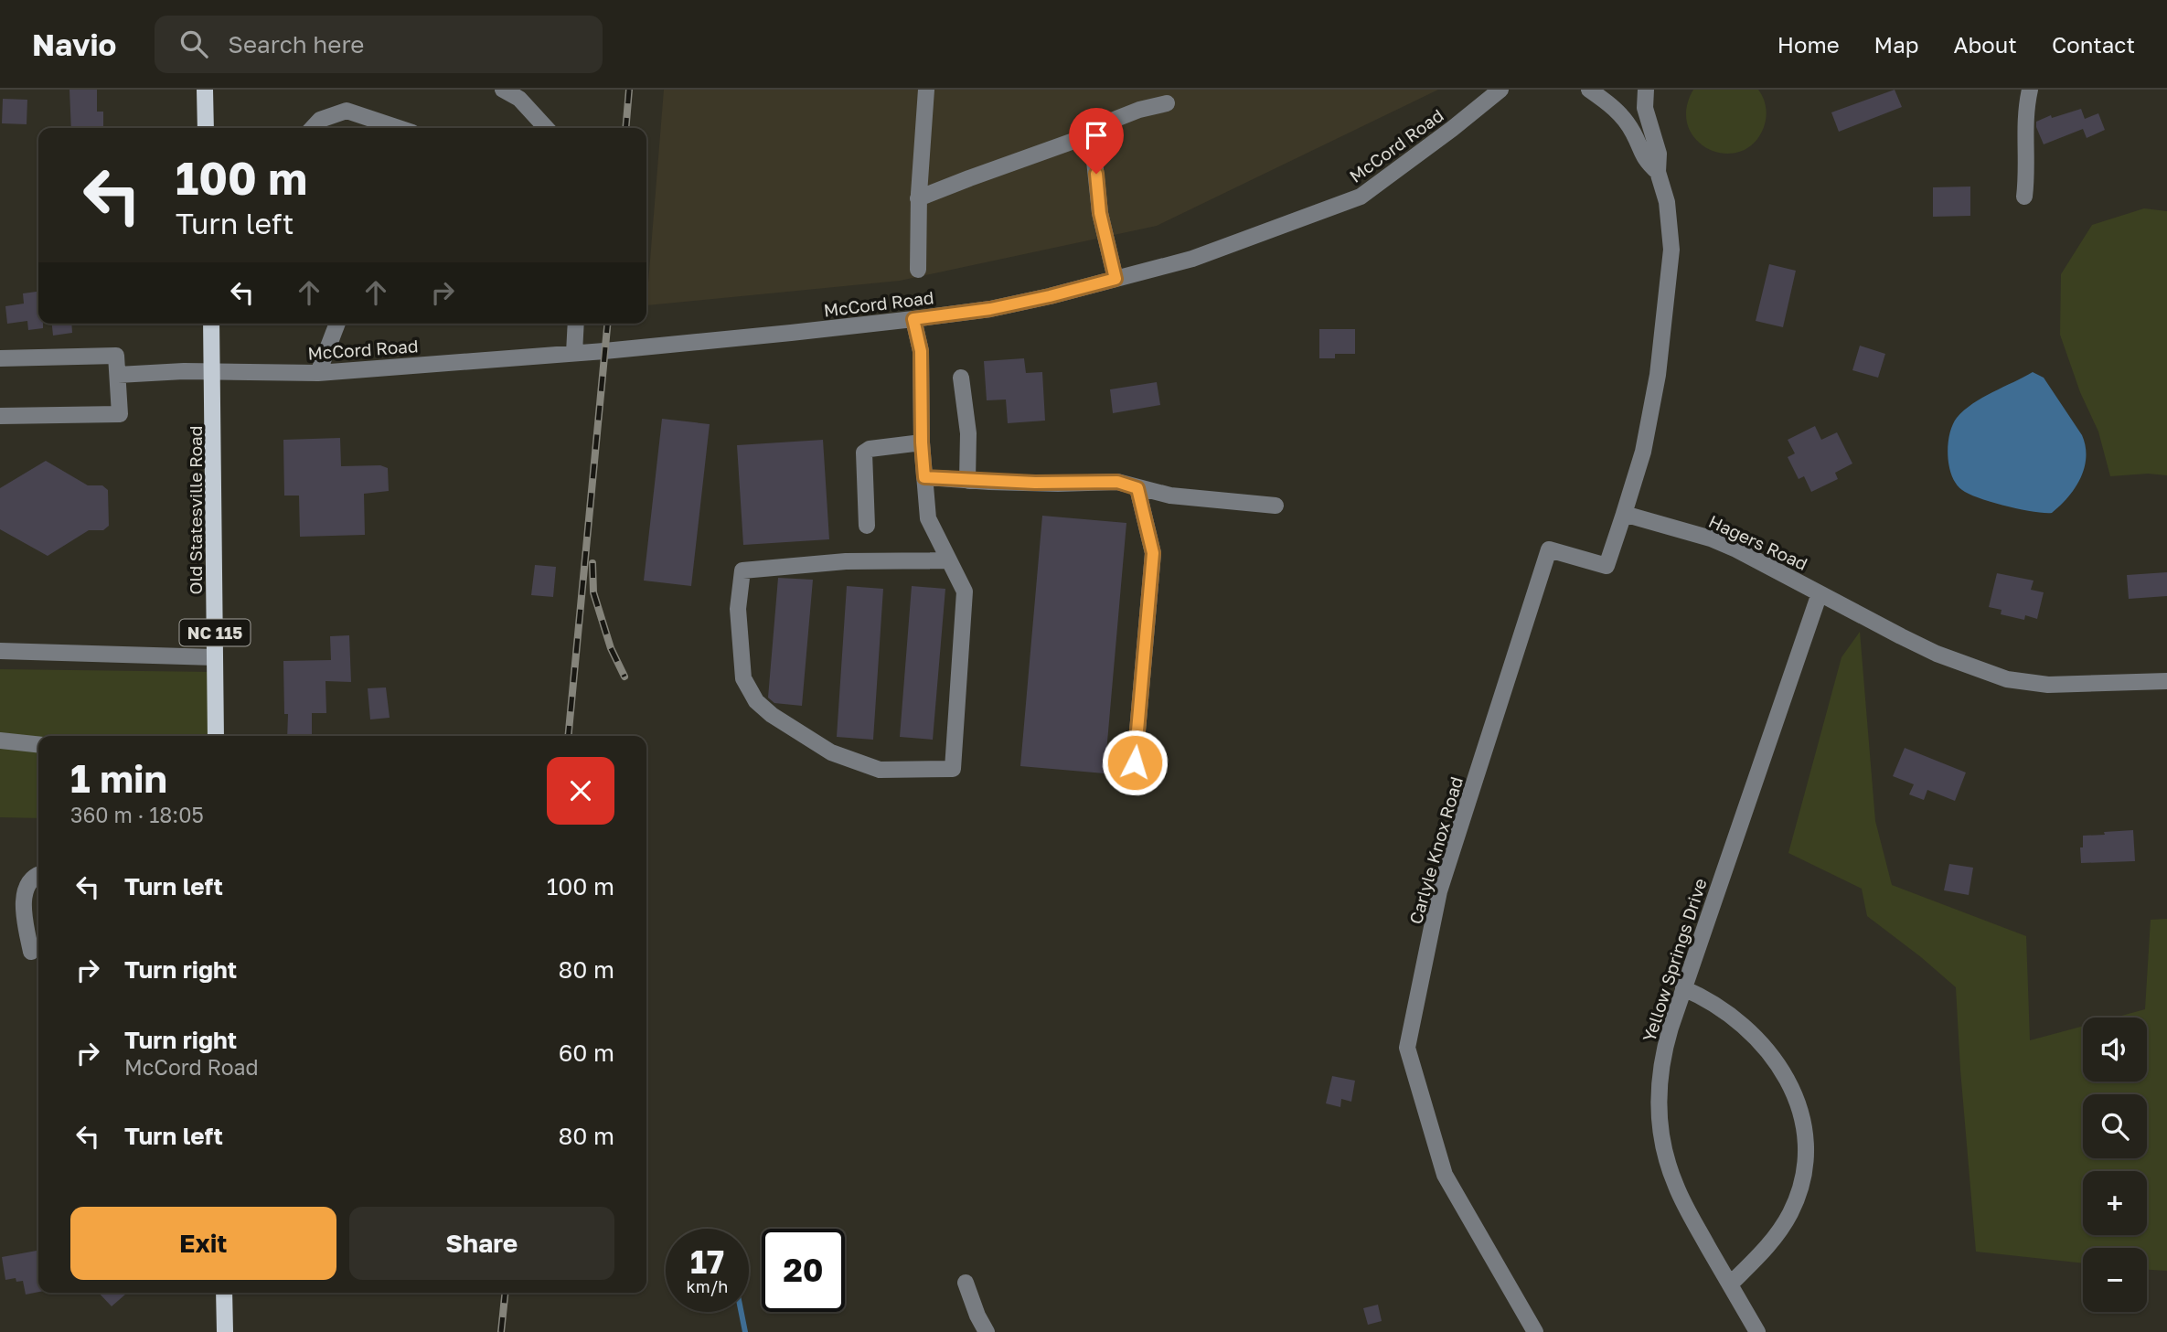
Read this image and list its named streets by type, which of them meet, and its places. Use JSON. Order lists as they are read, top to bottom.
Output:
{
  "streets": {
    "main road": ["Old Statesville Road", "NC 115"],
    "street": [
      "McCord Road",
      "Hagers Road",
      "Carlyle Knox Road",
      "Yellow Springs Drive"
    ]
  },
  "crossings": [
    ["McCord Road", "Old Statesville Road"],
    ["Hagers Road", "Carlyle Knox Road"],
    ["Hagers Road", "Yellow Springs Drive"]
  ],
  "page": {
    "header": "Navio",
    "search": "Search here",
    "nav": [
      "Home",
      "Map",
      "About",
      "Contact"
    ],
    "turn": ["100 m", "Turn left"],
    "heading": ["1 min", "360 m · 18:05"],
    "list": [
      {
        "name": "Turn left",
        "value": "100 m"
      },
      {
        "name": "Turn right",
        "value": "80 m"
      },
      {
        "name": "Turn right",
        "note": "McCord Road",
        "value": "60 m"
      },
      {
        "name": "Turn left",
        "value": "80 m"
      }
    ],
    "map_buttons": ["+", "−"],
    "buttons": ["Exit", "Share"],
    "speed": "17 km/h",
    "limit": "20"
  }
}
